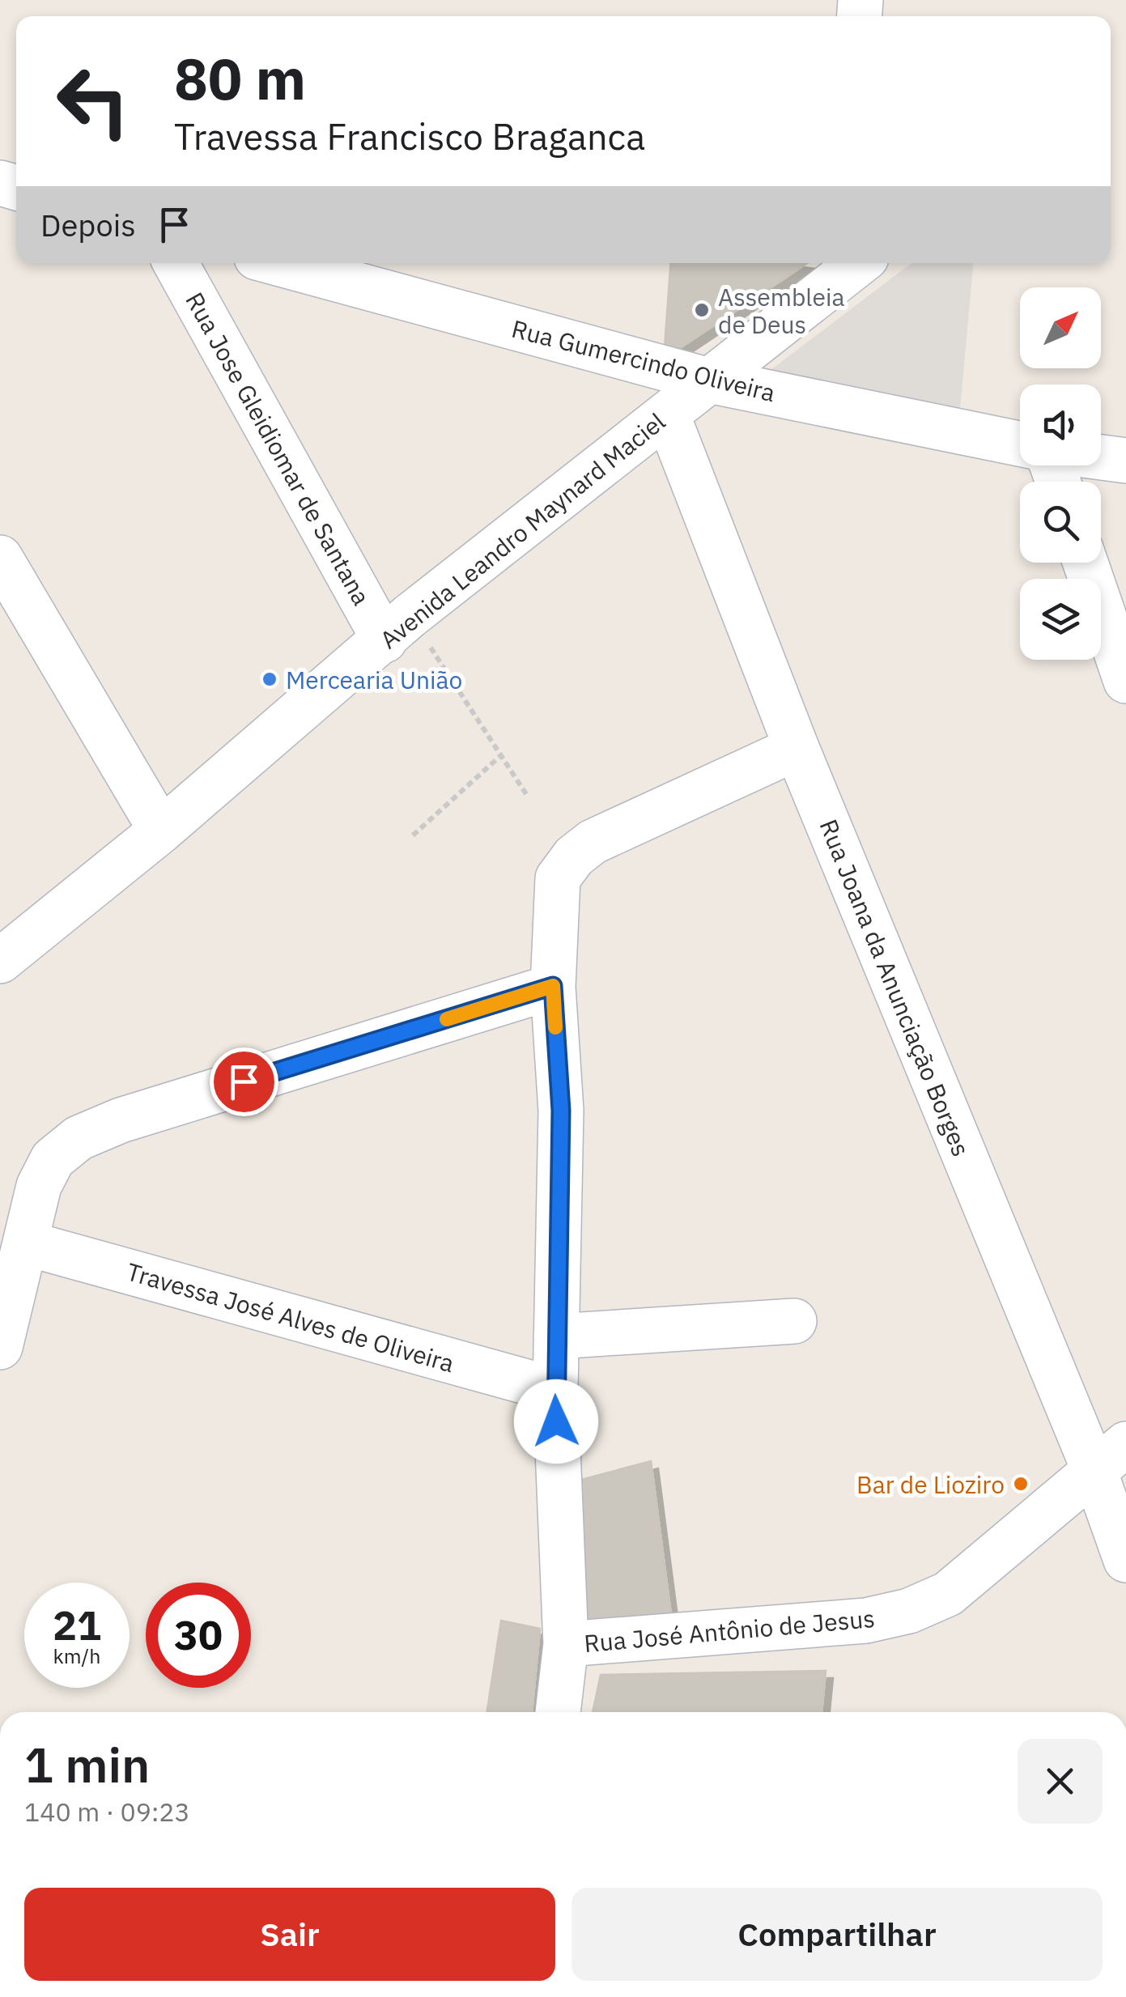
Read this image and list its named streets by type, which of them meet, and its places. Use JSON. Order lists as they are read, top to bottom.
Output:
{
  "streets": {
    "street": [
      "Rua Gumercindo Oliveira",
      "Rua Jose Gleidiomar de Santana",
      "Avenida Leandro Maynard Maciel",
      "Rua Joana da Anunciação Borges",
      "Travessa José Alves de Oliveira",
      "Rua José Antônio de Jesus"
    ]
  },
  "crossings": [
    ["Rua Gumercindo Oliveira", "Avenida Leandro Maynard Maciel"],
    ["Rua Jose Gleidiomar de Santana", "Avenida Leandro Maynard Maciel"],
    ["Avenida Leandro Maynard Maciel", "Rua Joana da Anunciação Borges"],
    ["Rua Joana da Anunciação Borges", "Rua José Antônio de Jesus"]
  ],
  "places": ["Assembleia de Deus", "Mercearia União", "Bar de Lioziro"],
  "north": "top right",
  "page": {
    "turn": ["80 m", "Travessa Francisco Braganca"],
    "then": "Depois",
    "speed": "21 km/h",
    "limit": "30",
    "heading": ["1 min", "140 m · 09:23"],
    "buttons": ["Sair", "Compartilhar"]
  }
}
